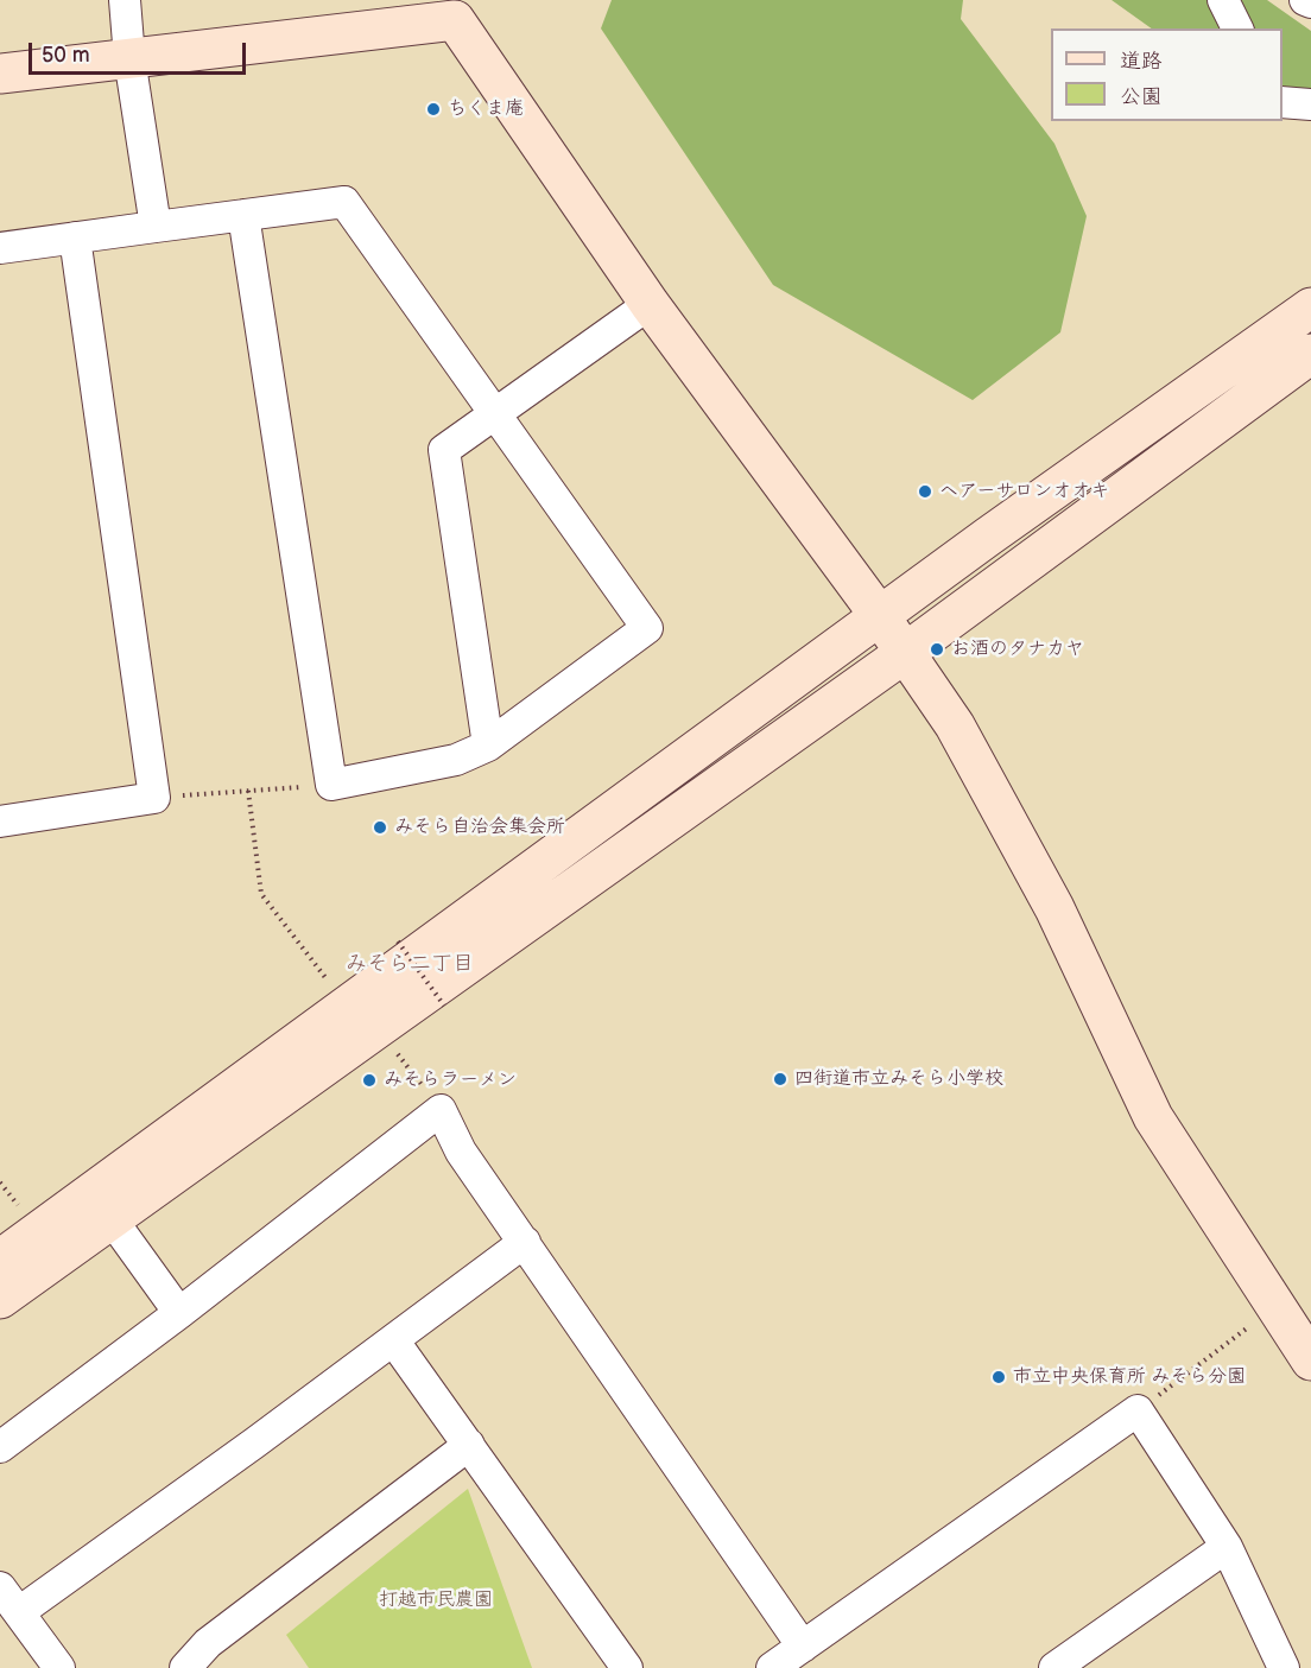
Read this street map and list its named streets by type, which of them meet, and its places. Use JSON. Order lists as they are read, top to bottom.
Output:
{
  "districts": ["みそら二丁目"],
  "parks": ["打越市民農園"],
  "places": [
    "ちくま庵",
    "ヘアーサロンオオキ",
    "お酒のタナカヤ",
    "みそら自治会集会所",
    "四街道市立みそら小学校",
    "みそらラーメン",
    "市立中央保育所 みそら分園"
  ],
  "legend": ["道路", "公園"],
  "scale_bar": "50 m"
}
